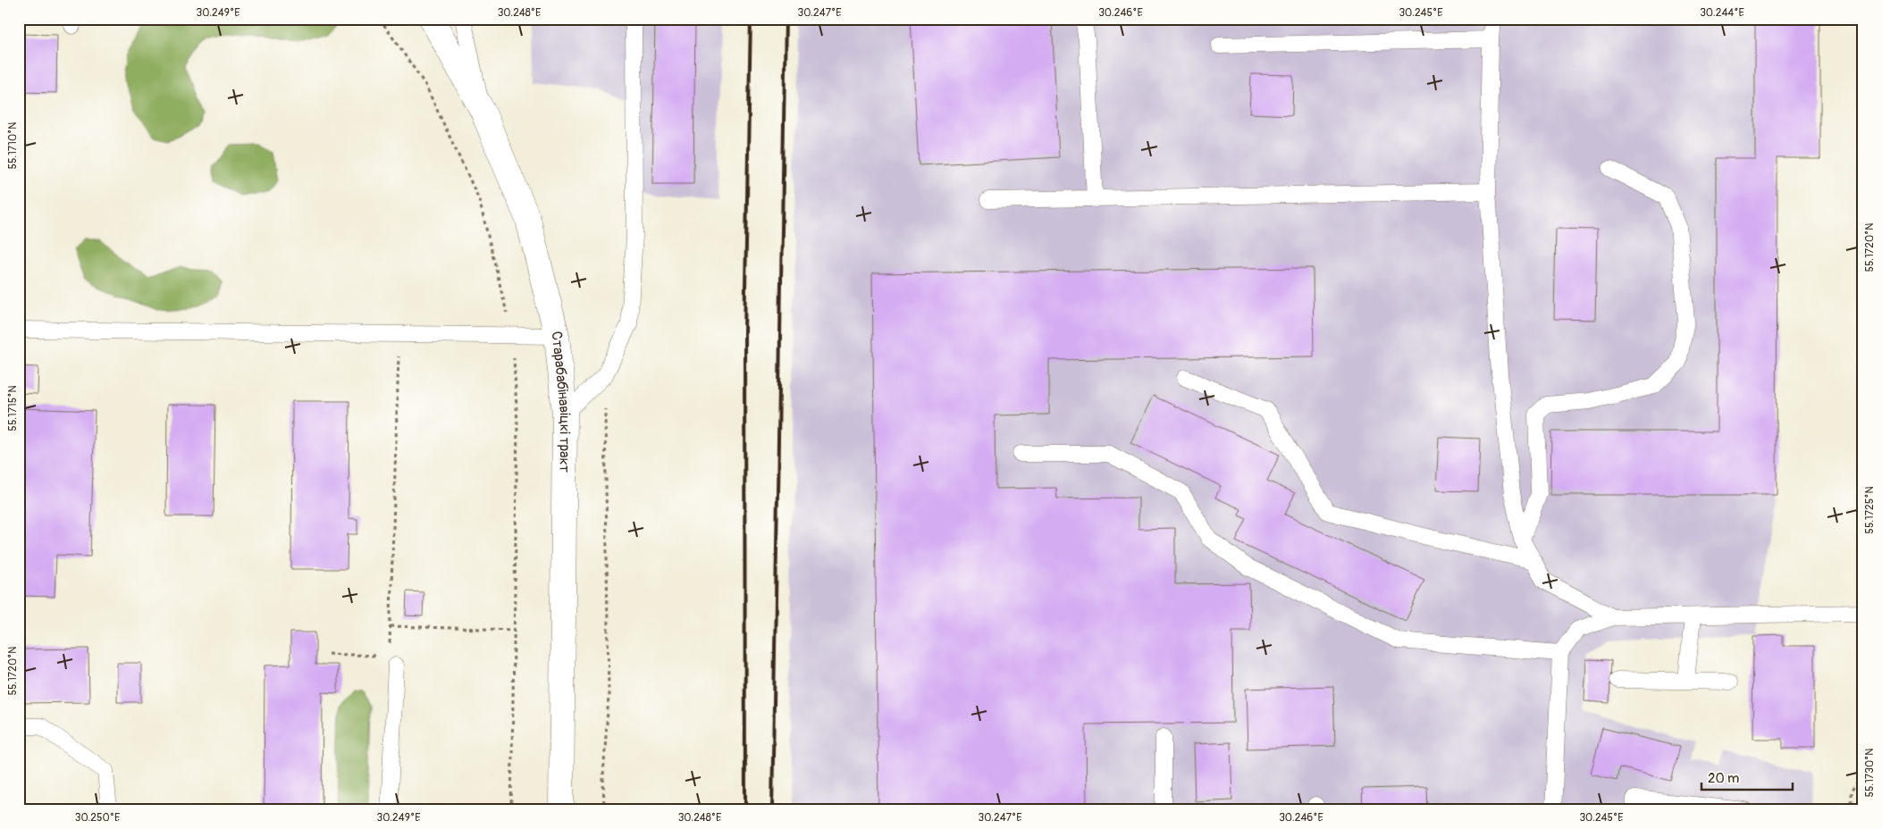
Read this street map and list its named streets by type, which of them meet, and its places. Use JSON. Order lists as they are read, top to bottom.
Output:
{
  "streets": {
    "street": ["Старабабінавіцкі тракт"]
  },
  "scale_bar": "20 m",
  "coordinates": [
    "30.249°E",
    "30.248°E",
    "30.247°E",
    "30.246°E",
    "30.245°E",
    "30.244°E",
    "55.1710°N",
    "55.1720°N",
    "55.1715°N",
    "55.1725°N",
    "55.1730°N",
    "30.250°E"
  ]
}
